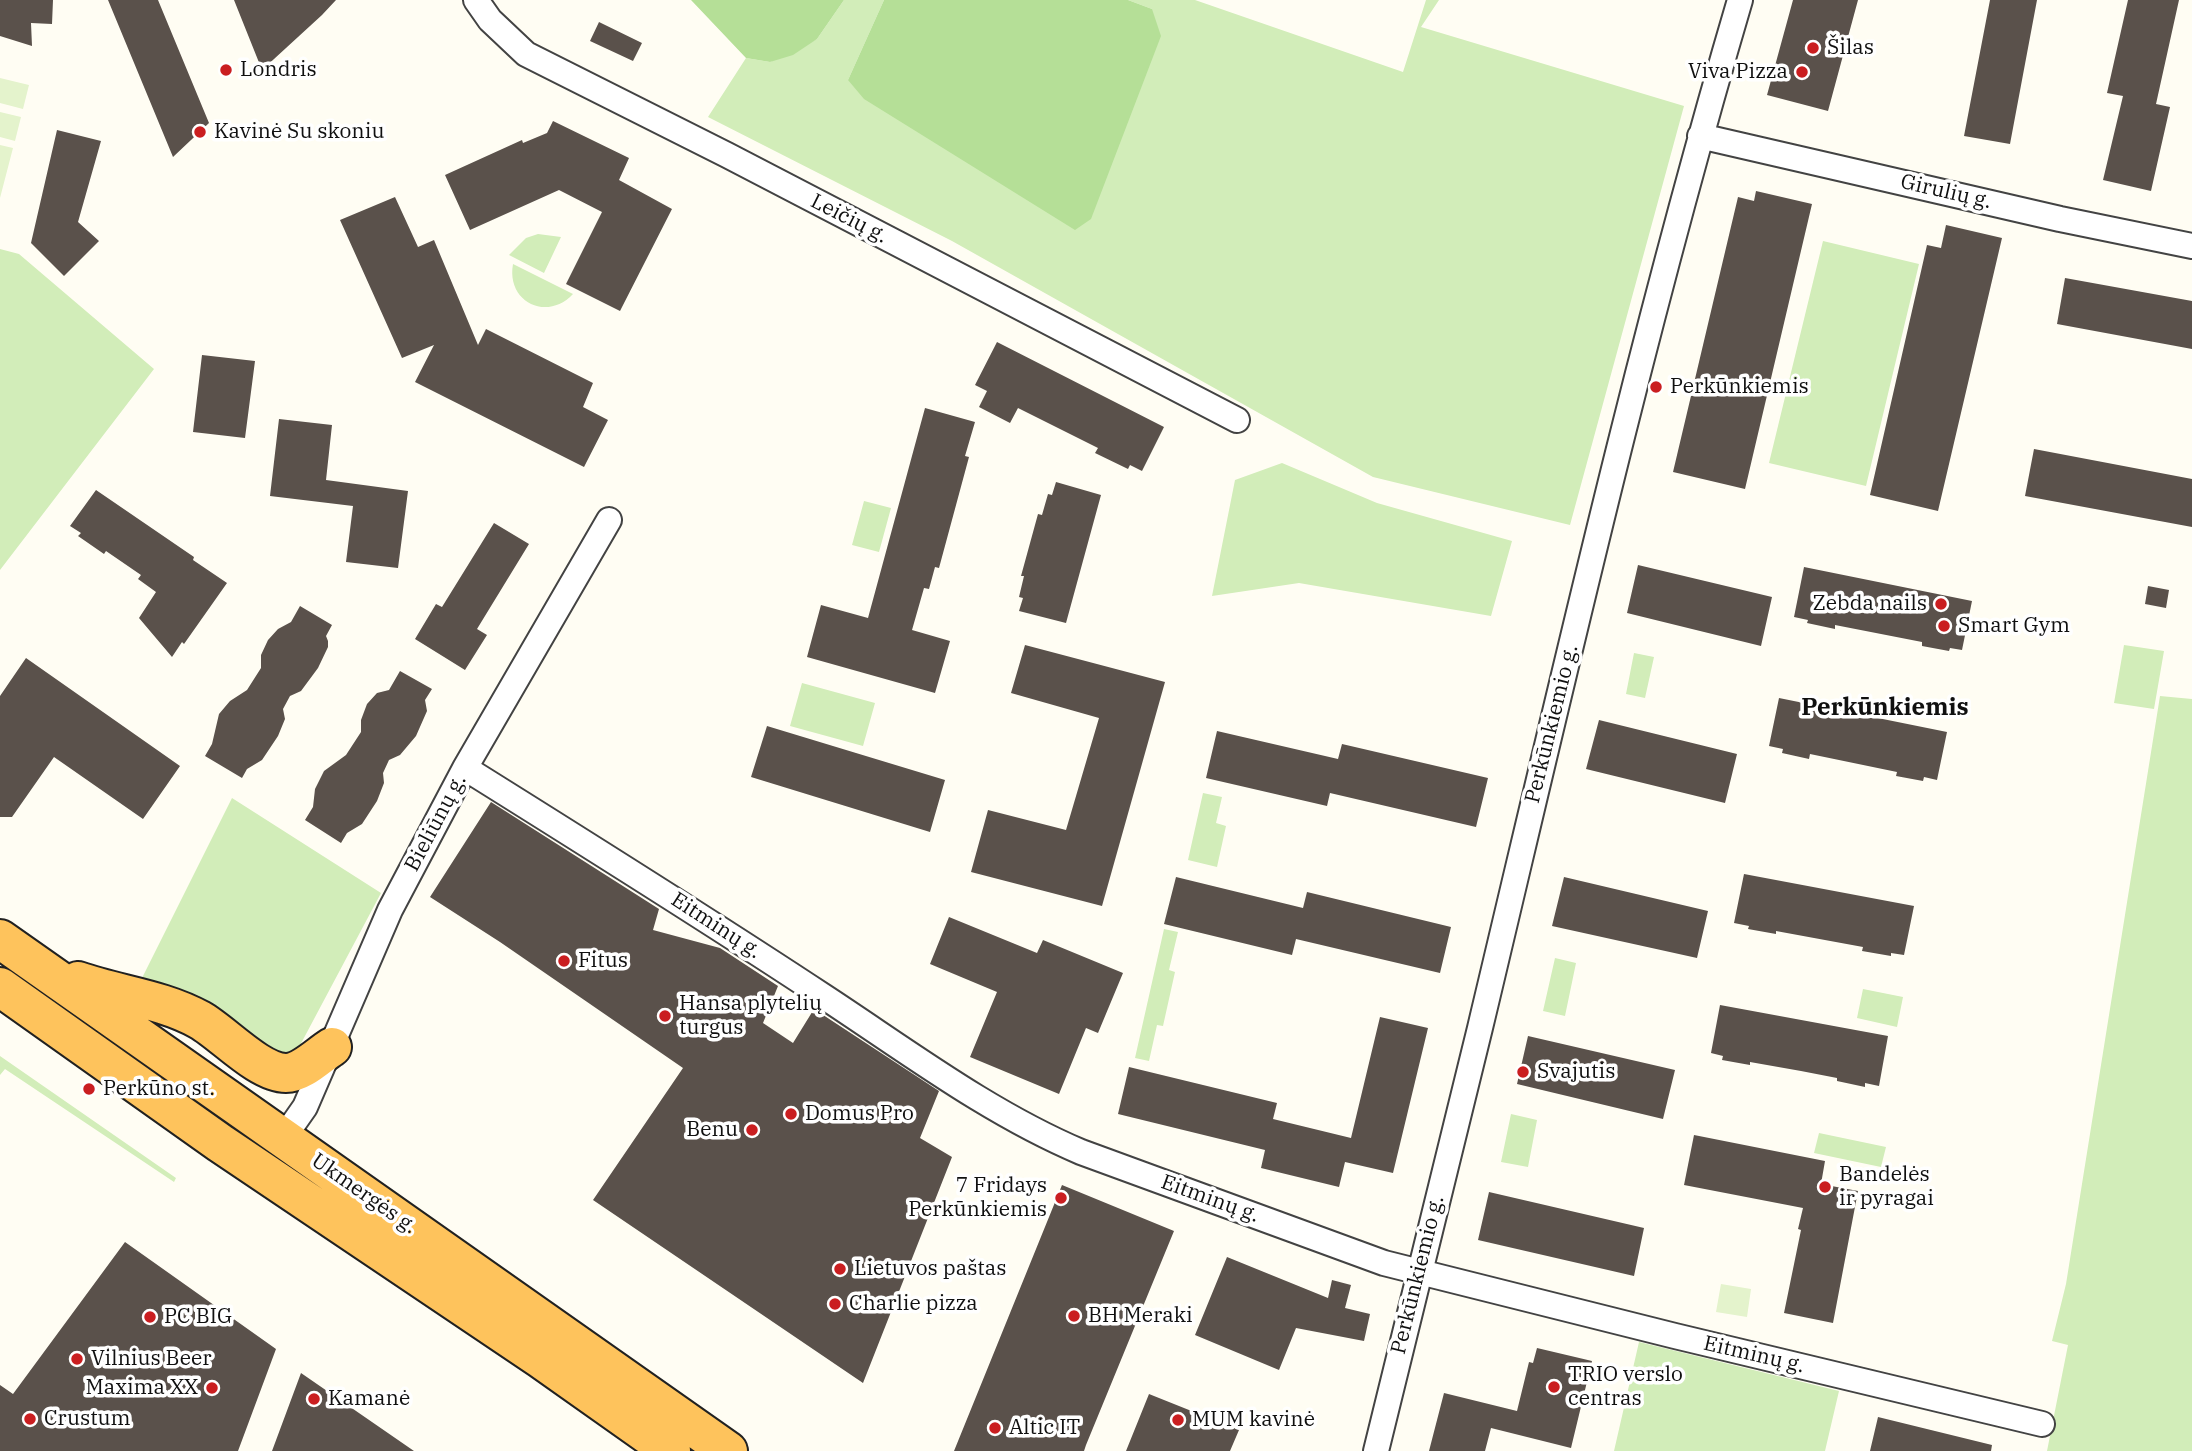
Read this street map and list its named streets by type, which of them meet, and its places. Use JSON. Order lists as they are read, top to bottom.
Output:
{
  "streets": {
    "highway": ["Ukmergės g."],
    "street": [
      "Girulių g.",
      "Leičių g.",
      "Perkūnkiemio g.",
      "Bieliūnų g.",
      "Eitminų g."
    ]
  },
  "crossings": [
    ["Girulių g.", "Perkūnkiemio g."],
    ["Perkūnkiemio g.", "Eitminų g."],
    ["Bieliūnų g.", "Eitminų g."],
    ["Bieliūnų g.", "Ukmergės g."]
  ],
  "districts": ["Perkūnkiemis"],
  "places": [
    "Šilas",
    "Londris",
    "Viva Pizza",
    "Kavinė Su skoniu",
    "Perkūnkiemis",
    "Zebda nails",
    "Smart Gym",
    "Fitus",
    "Hansa plytelių turgus",
    "Svajutis",
    "Perkūno st.",
    "Domus Pro",
    "Benu",
    "Bandelės ir pyragai",
    "7 Fridays Perkūnkiemis",
    "Lietuvos paštas",
    "Charlie pizza",
    "BH Meraki",
    "PC BIG",
    "Vilnius Beer",
    "TRIO verslo centras",
    "Maxima XX",
    "Kamanė",
    "Crustum",
    "MUM kavinė",
    "Altic IT"
  ]
}
